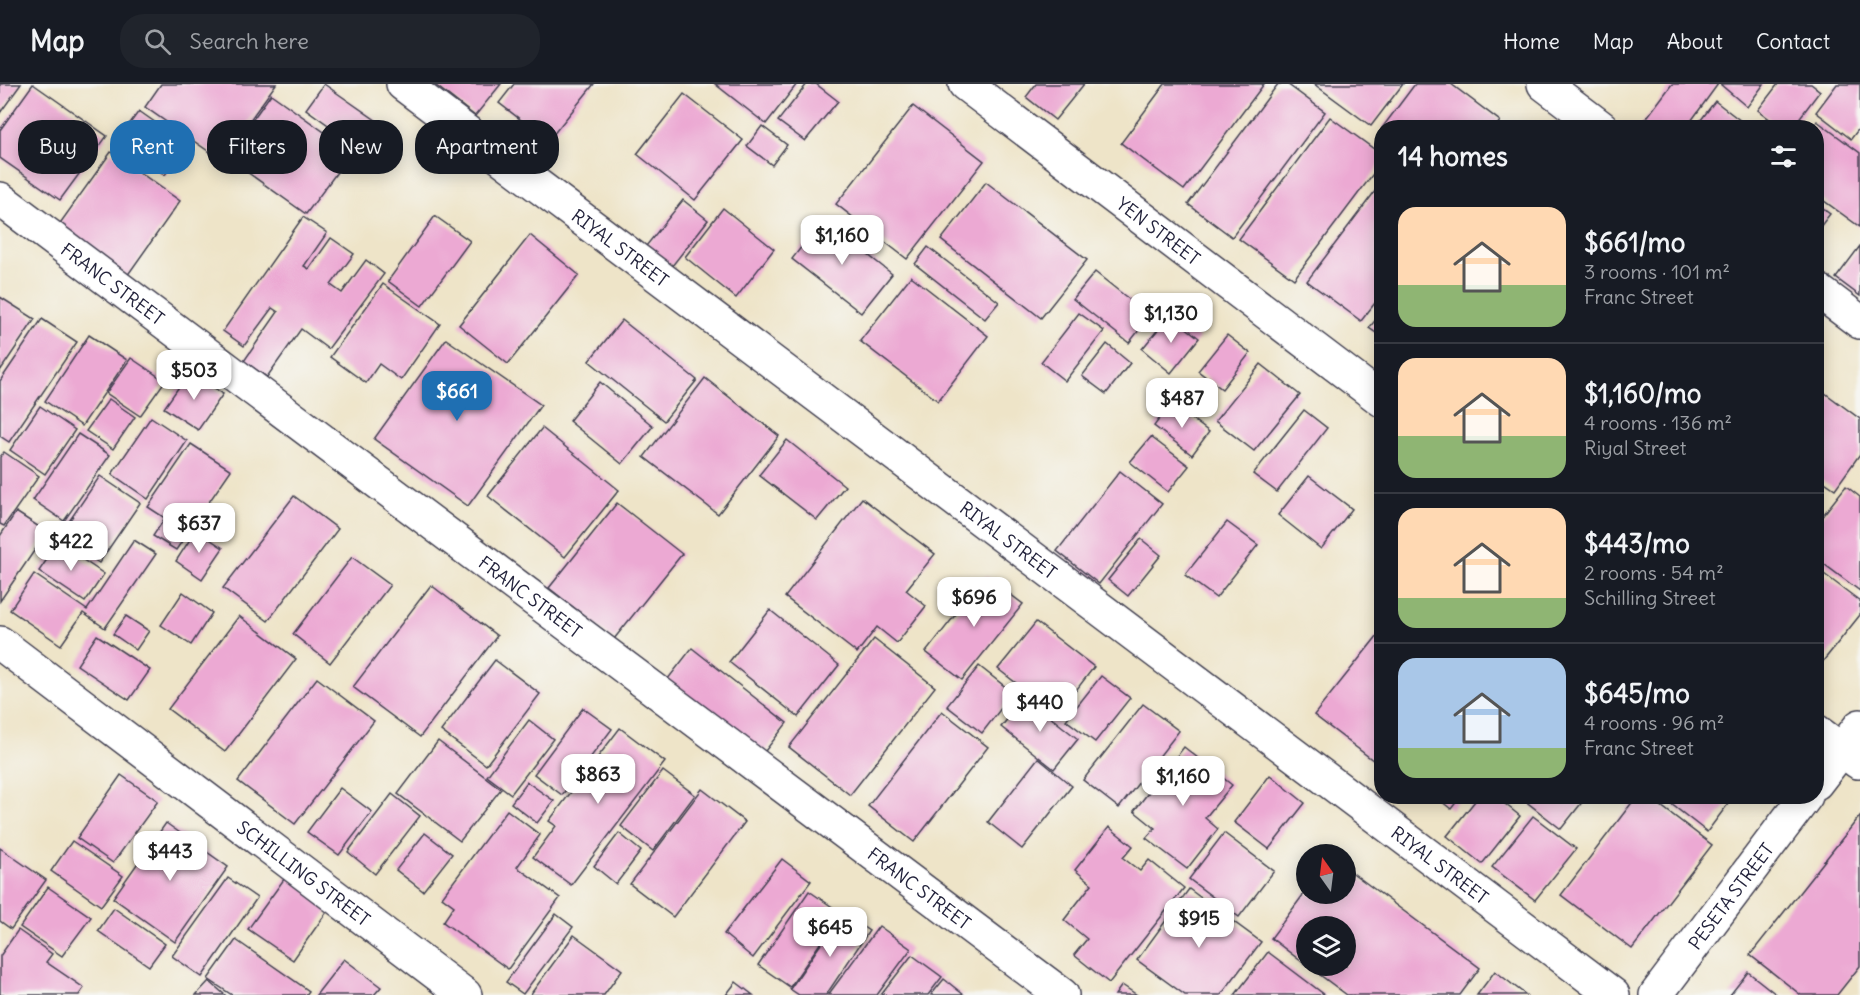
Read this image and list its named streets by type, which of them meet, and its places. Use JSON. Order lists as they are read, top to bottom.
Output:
{
  "streets": {
    "street": [
      "YEN STREET",
      "RIYAL STREET",
      "FRANC STREET",
      "SCHILLING STREET",
      "PESETA STREET"
    ]
  },
  "north": "top",
  "page": {
    "header": "Map",
    "search": "Search here",
    "nav": [
      "Home",
      "Map",
      "About",
      "Contact"
    ],
    "chip": [
      "Buy",
      "Rent",
      "Filters",
      "New",
      "Apartment"
    ],
    "heading": "14 homes",
    "list": [
      {
        "name": "$661/mo",
        "note": "3 rooms · 101 m² · Franc Street"
      },
      {
        "name": "$1,160/mo",
        "note": "4 rooms · 136 m² · Riyal Street"
      },
      {
        "name": "$443/mo",
        "note": "2 rooms · 54 m² · Schilling Street"
      },
      {
        "name": "$645/mo",
        "note": "4 rooms · 96 m² · Franc Street"
      }
    ],
    "price": [
      "$1,160",
      "$1,130",
      "$503",
      "$661",
      "$487",
      "$637",
      "$422",
      "$696",
      "$440",
      "$863",
      "$1,160",
      "$443",
      "$915",
      "$645"
    ]
  }
}
